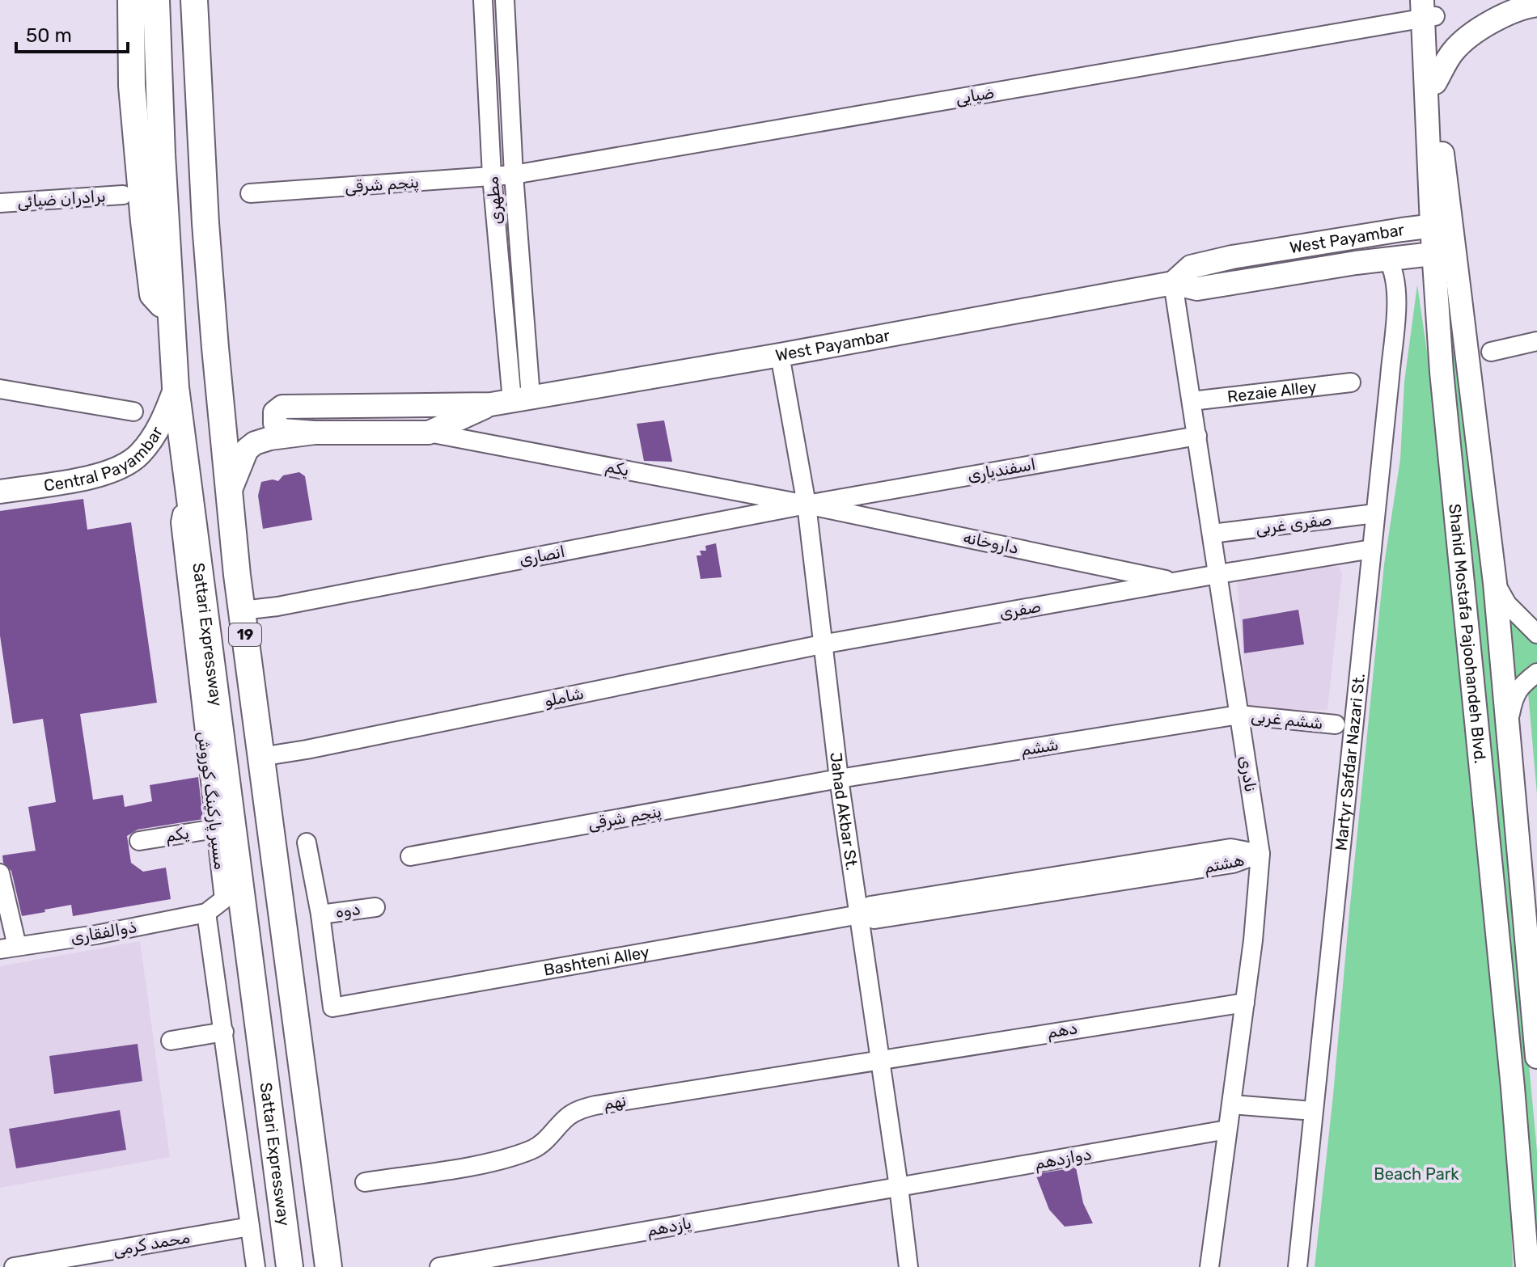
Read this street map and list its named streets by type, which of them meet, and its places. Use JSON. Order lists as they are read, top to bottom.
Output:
{
  "streets": {
    "highway": ["Sattari Expressway", "19"],
    "main road": ["West Payambar", "Central Payambar", "Shahid Mostafa Pajoohandeh Blvd."],
    "street": [
      "ضیایی",
      "پنجم شرقی",
      "برادران ضیائی",
      "مطهری",
      "Rezaie Alley",
      "یکم",
      "اسفندیاری",
      "صفری غربی",
      "داروخانه",
      "انصاری",
      "صفری",
      "شاملو",
      "ششم غربی",
      "ششم",
      "Martyr Safdar Nazari St.",
      "نادری",
      "مسیر پارکینگ کوروش",
      "Jahad Akbar St.",
      "هشتم",
      "دوه",
      "ذوالفقاری",
      "Bashteni Alley",
      "دهم",
      "نهم",
      "دوازدهم",
      "یازدهم",
      "محمد کرمی"
    ]
  },
  "crossings": [
    ["ضیایی", "پنجم شرقی"],
    ["ضیایی", "مطهری"],
    ["ضیایی", "Shahid Mostafa Pajoohandeh Blvd."],
    ["پنجم شرقی", "مطهری"],
    ["پنجم شرقی", "ششم"],
    ["پنجم شرقی", "Jahad Akbar St."],
    ["مطهری", "West Payambar"],
    ["West Payambar", "یکم"],
    ["West Payambar", "Shahid Mostafa Pajoohandeh Blvd."],
    ["West Payambar", "19"],
    ["West Payambar", "Martyr Safdar Nazari St."],
    ["West Payambar", "نادری"],
    ["West Payambar", "Jahad Akbar St."],
    ["Rezaie Alley", "نادری"],
    ["Central Payambar", "Sattari Expressway"],
    ["یکم", "اسفندیاری"],
    ["یکم", "داروخانه"],
    ["یکم", "انصاری"],
    ["یکم", "مسیر پارکینگ کوروش"],
    ["یکم", "Jahad Akbar St."],
    ["اسفندیاری", "داروخانه"],
    ["اسفندیاری", "انصاری"],
    ["اسفندیاری", "نادری"],
    ["اسفندیاری", "Jahad Akbar St."],
    ["صفری غربی", "Martyr Safdar Nazari St."],
    ["صفری غربی", "نادری"],
    ["داروخانه", "انصاری"],
    ["داروخانه", "صفری"],
    ["داروخانه", "Jahad Akbar St."],
    ["انصاری", "19"],
    ["انصاری", "Jahad Akbar St."],
    ["صفری", "شاملو"],
    ["صفری", "نادری"],
    ["صفری", "Jahad Akbar St."],
    ["Sattari Expressway", "مسیر پارکینگ کوروش"],
    ["19", "شاملو"],
    ["شاملو", "Jahad Akbar St."],
    ["ششم غربی", "ششم"],
    ["ششم غربی", "نادری"],
    ["ششم", "نادری"],
    ["ششم", "Jahad Akbar St."],
    ["نادری", "هشتم"],
    ["نادری", "دهم"],
    ["نادری", "دوازدهم"],
    ["مسیر پارکینگ کوروش", "ذوالفقاری"],
    ["Jahad Akbar St.", "هشتم"],
    ["Jahad Akbar St.", "Bashteni Alley"],
    ["Jahad Akbar St.", "دهم"],
    ["Jahad Akbar St.", "نهم"],
    ["Jahad Akbar St.", "دوازدهم"],
    ["Jahad Akbar St.", "یازدهم"],
    ["هشتم", "Bashteni Alley"],
    ["دوه", "Bashteni Alley"],
    ["دهم", "نهم"],
    ["دوازدهم", "یازدهم"]
  ],
  "parks": ["Beach Park"],
  "scale_bar": "50 m"
}
